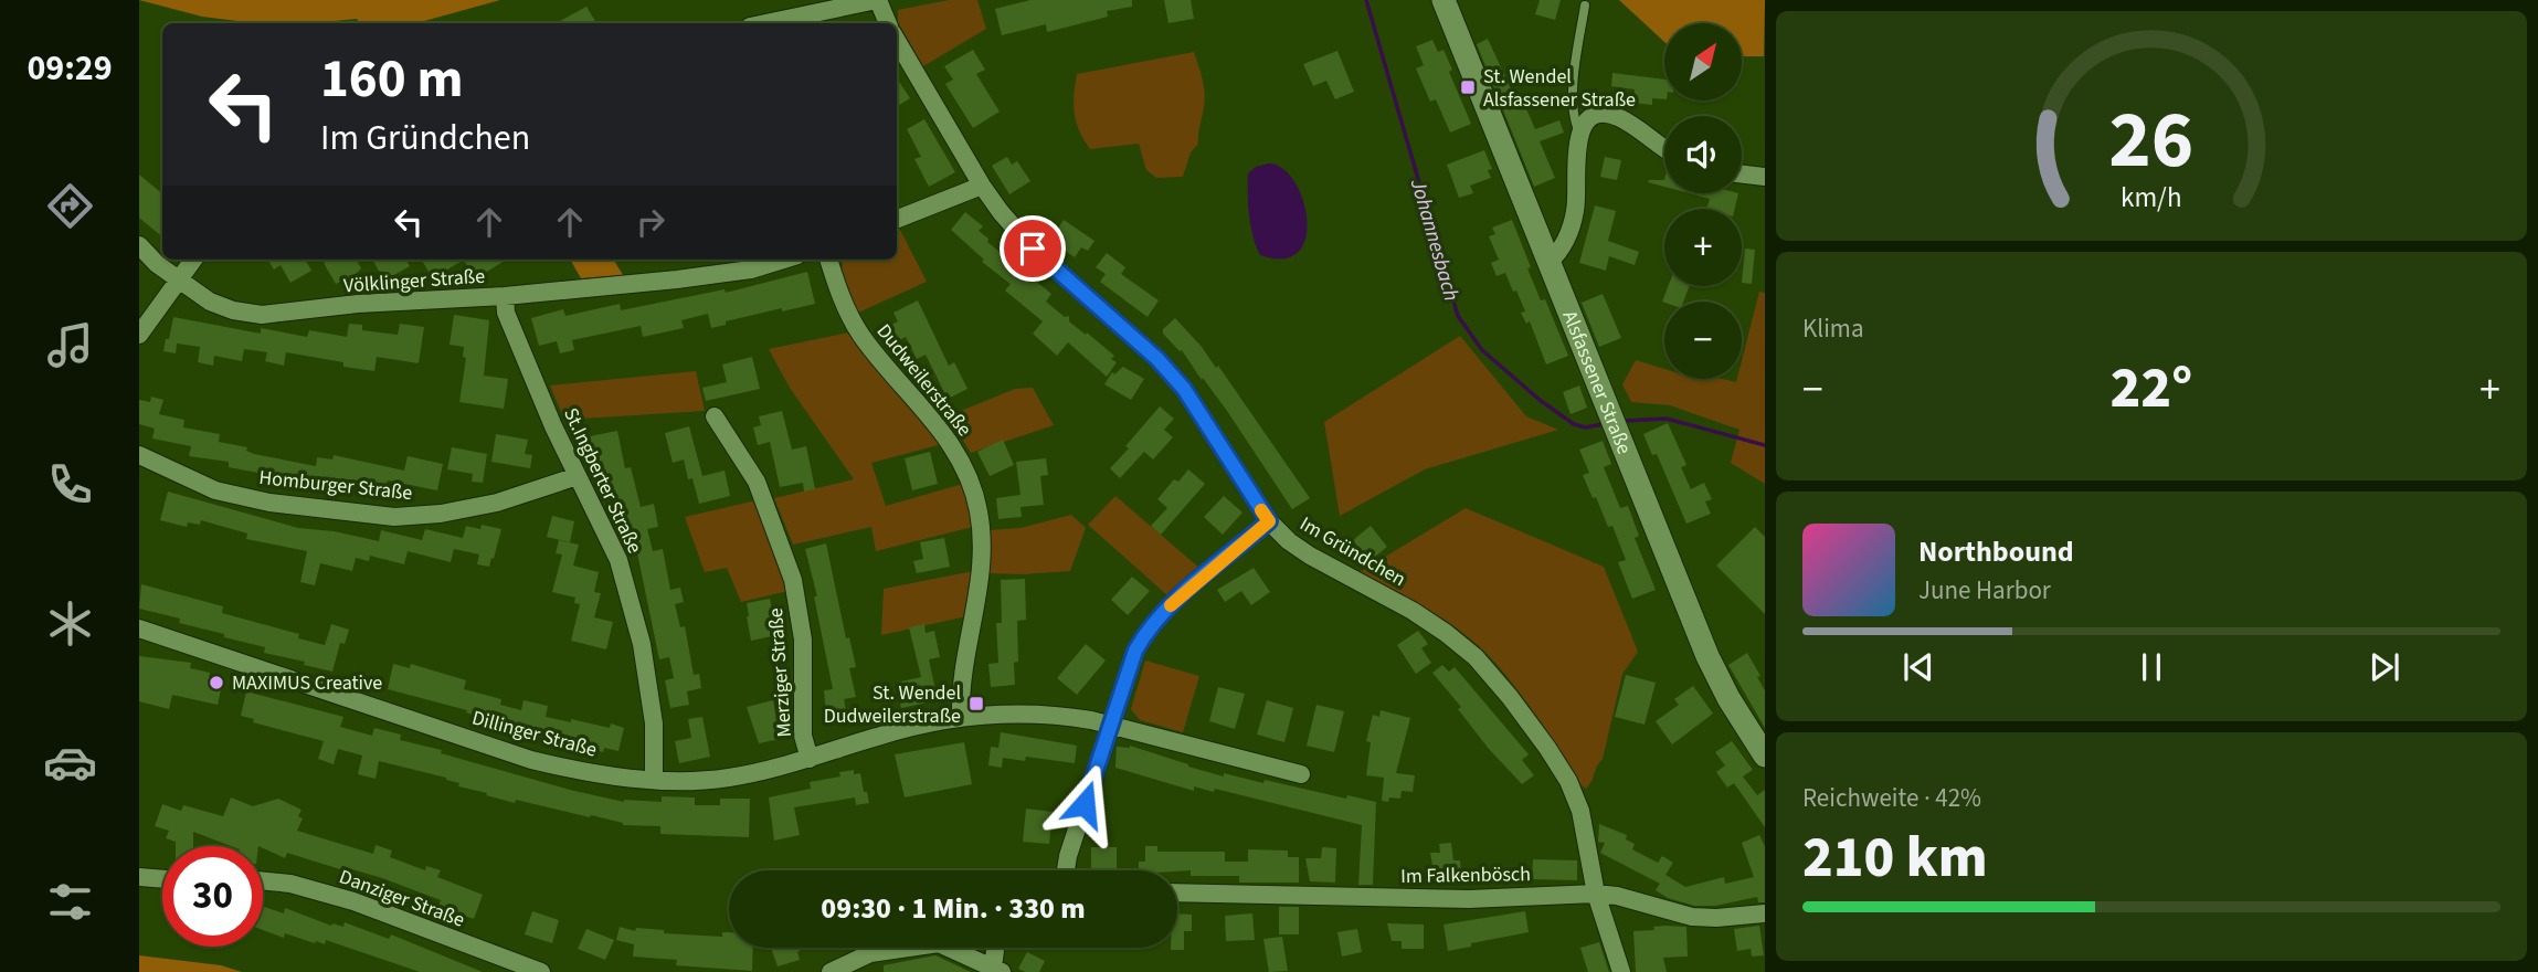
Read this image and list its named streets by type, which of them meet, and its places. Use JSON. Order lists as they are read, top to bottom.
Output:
{
  "streets": {
    "main road": ["Alsfassener Straße"],
    "street": [
      "Völklinger Straße",
      "Dudweilerstraße",
      "St.Ingberter Straße",
      "Homburger Straße",
      "Im Gründchen",
      "Merziger Straße",
      "Dillinger Straße",
      "Im Falkenbösch",
      "Danziger Straße"
    ]
  },
  "crossings": [
    ["Völklinger Straße", "St.Ingberter Straße"],
    ["Dudweilerstraße", "Dillinger Straße"],
    ["St.Ingberter Straße", "Homburger Straße"],
    ["St.Ingberter Straße", "Dillinger Straße"],
    ["Im Gründchen", "Im Falkenbösch"],
    ["Merziger Straße", "Dillinger Straße"]
  ],
  "water": ["Johannesbach"],
  "places": {
    "transit": ["St. Wendel Alsfassener Straße", "St. Wendel Dudweilerstraße"],
    "other": ["MAXIMUS Creative"]
  },
  "north": "top right",
  "page": {
    "tabs": "09:29",
    "map_buttons": ["+", "−"],
    "turn": ["160 m", "Im Gründchen"],
    "tile": [
      "Klima",
      ["Reichweite · 42%", "210 km"]
    ],
    "heat": ["−", "22°", "+"],
    "song": ["Northbound", "June Harbor"],
    "limit": "30",
    "trip": "09:30 · 1 Min. · 330 m",
    "gauge": ["26", "km/h"]
  }
}
